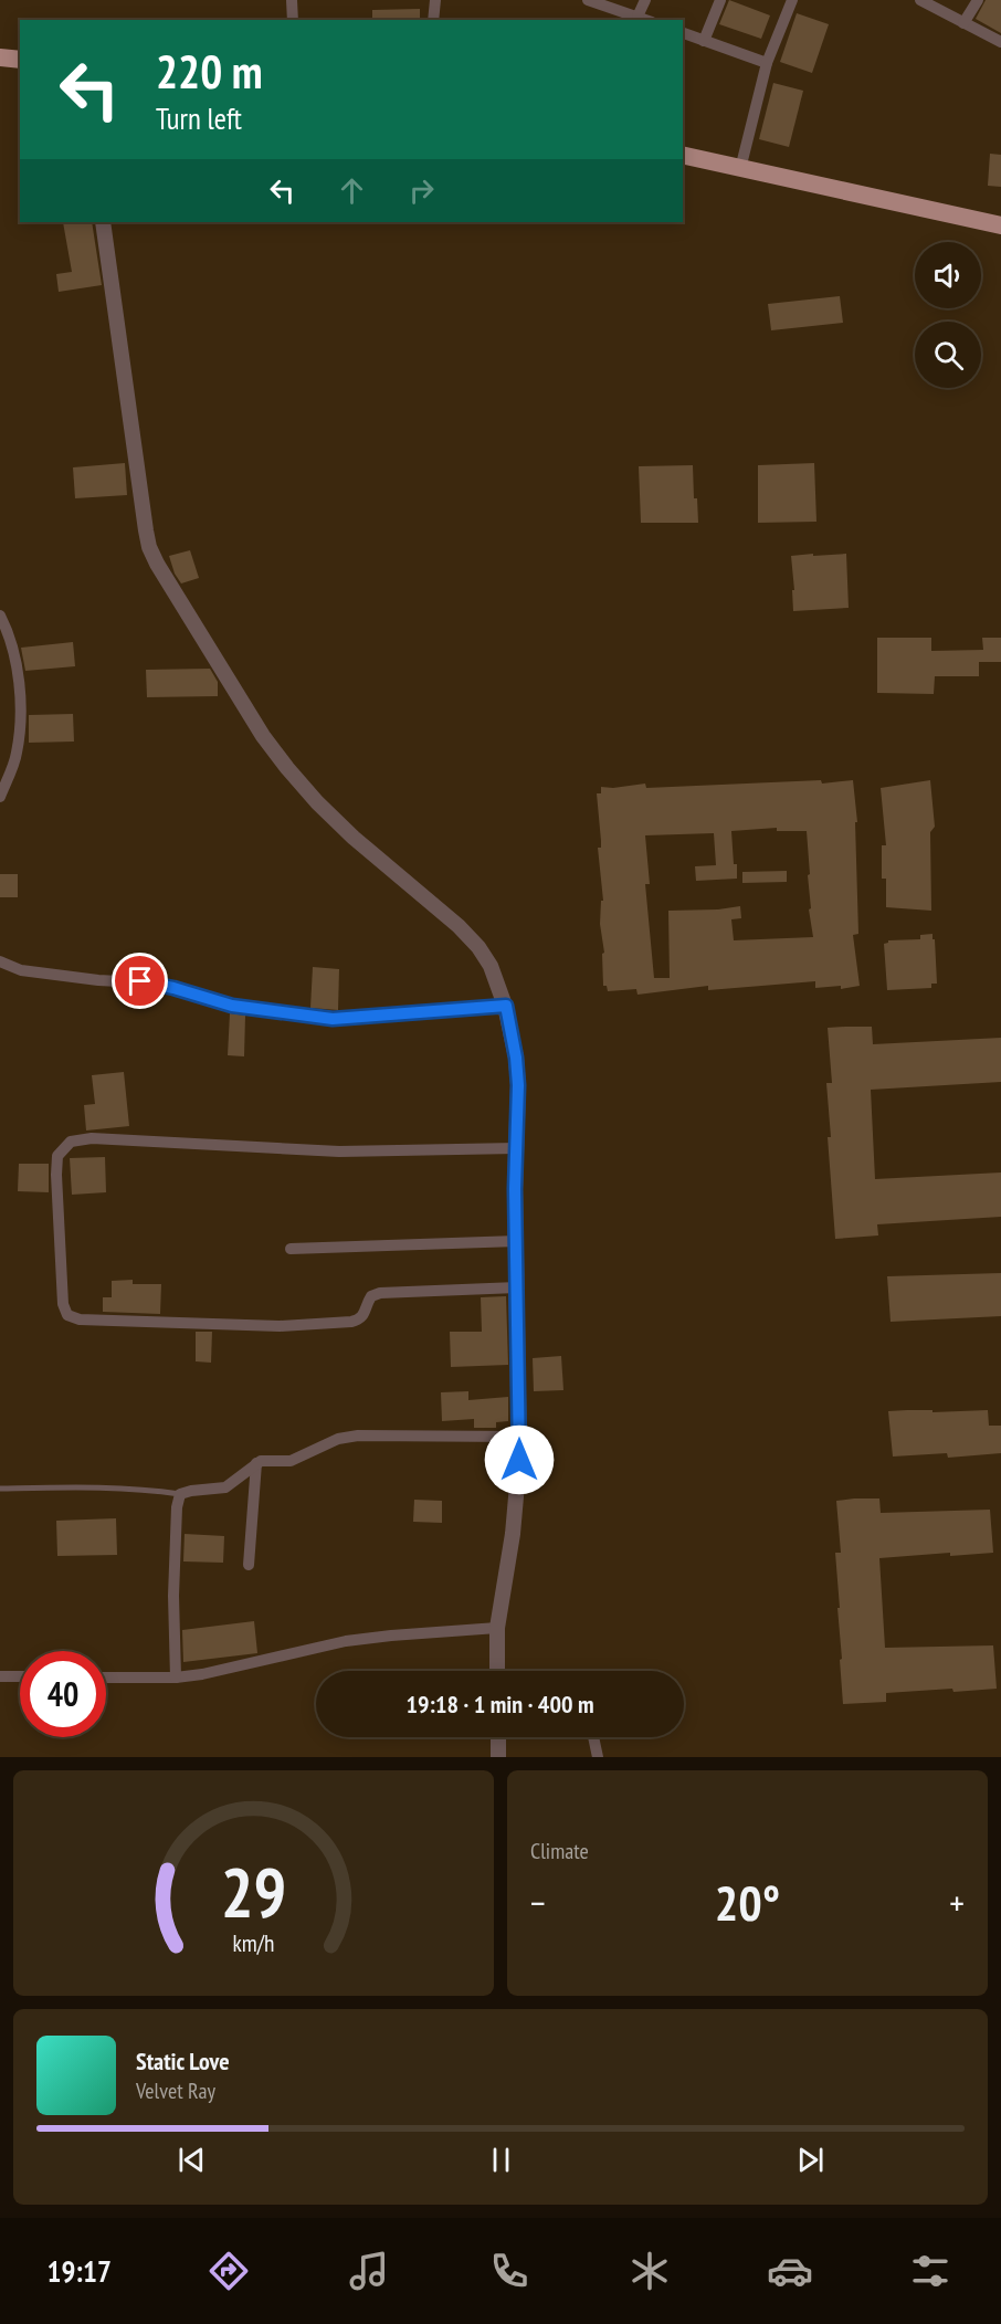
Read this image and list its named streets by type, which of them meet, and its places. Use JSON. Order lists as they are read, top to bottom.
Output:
{
  "page": {
    "turn": ["220 m", "Turn left"],
    "limit": "40",
    "trip": "19:18 · 1 min · 400 m",
    "tile": "Climate",
    "heat": ["−", "20°", "+"],
    "song": ["Static Love", "Velvet Ray"],
    "tabs": "19:17",
    "gauge": ["29", "km/h"]
  }
}
